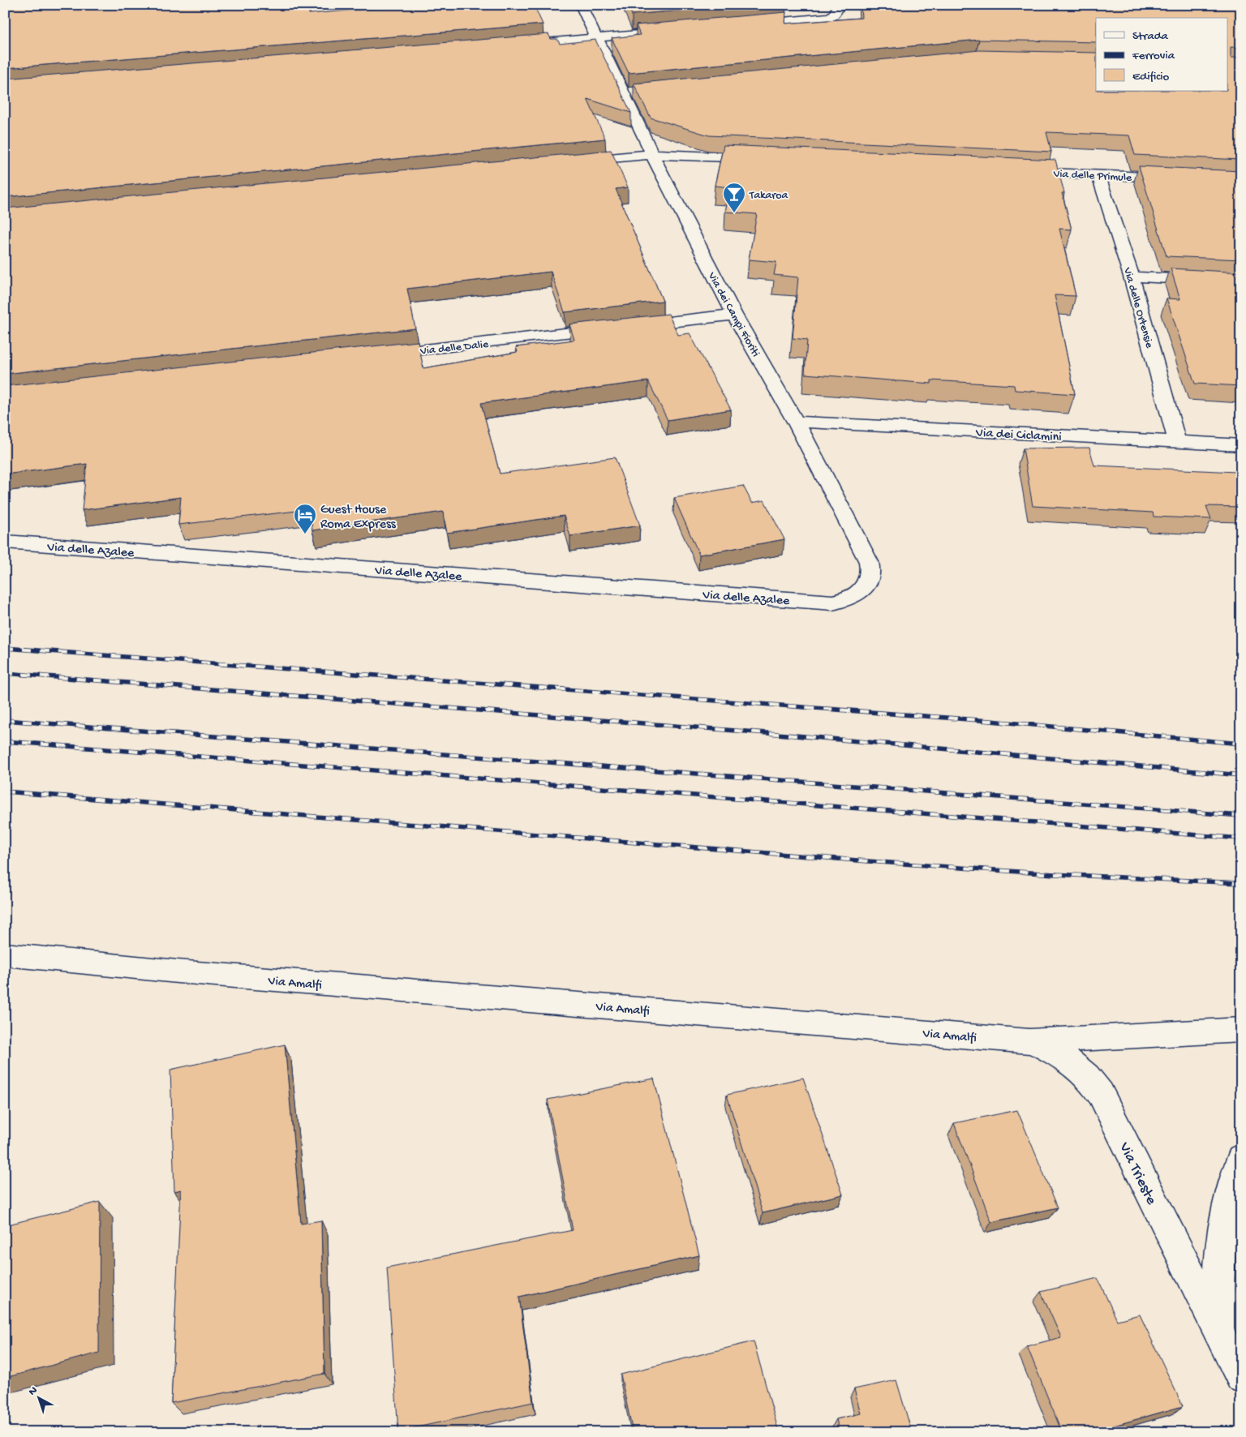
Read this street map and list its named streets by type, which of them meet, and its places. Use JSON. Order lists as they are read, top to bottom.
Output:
{
  "streets": {
    "street": [
      "Via delle Primule",
      "Via delle Ortensie",
      "Via dei Campi Fioriti",
      "Via delle Dalie",
      "Via dei Ciclamini",
      "Via delle Azalee",
      "Via Amalfi",
      "Via Trieste"
    ]
  },
  "crossings": [
    ["Via delle Primule", "Via delle Ortensie"],
    ["Via delle Ortensie", "Via dei Ciclamini"],
    ["Via dei Campi Fioriti", "Via delle Dalie"],
    ["Via dei Campi Fioriti", "Via dei Ciclamini"],
    ["Via dei Campi Fioriti", "Via delle Azalee"],
    ["Via Amalfi", "Via Trieste"]
  ],
  "places": {
    "bar": ["Takaroa"],
    "hotel": ["Guest House Roma Express"]
  },
  "legend": ["Strada", "Ferrovia", "Edificio"],
  "north": "top left"
}
